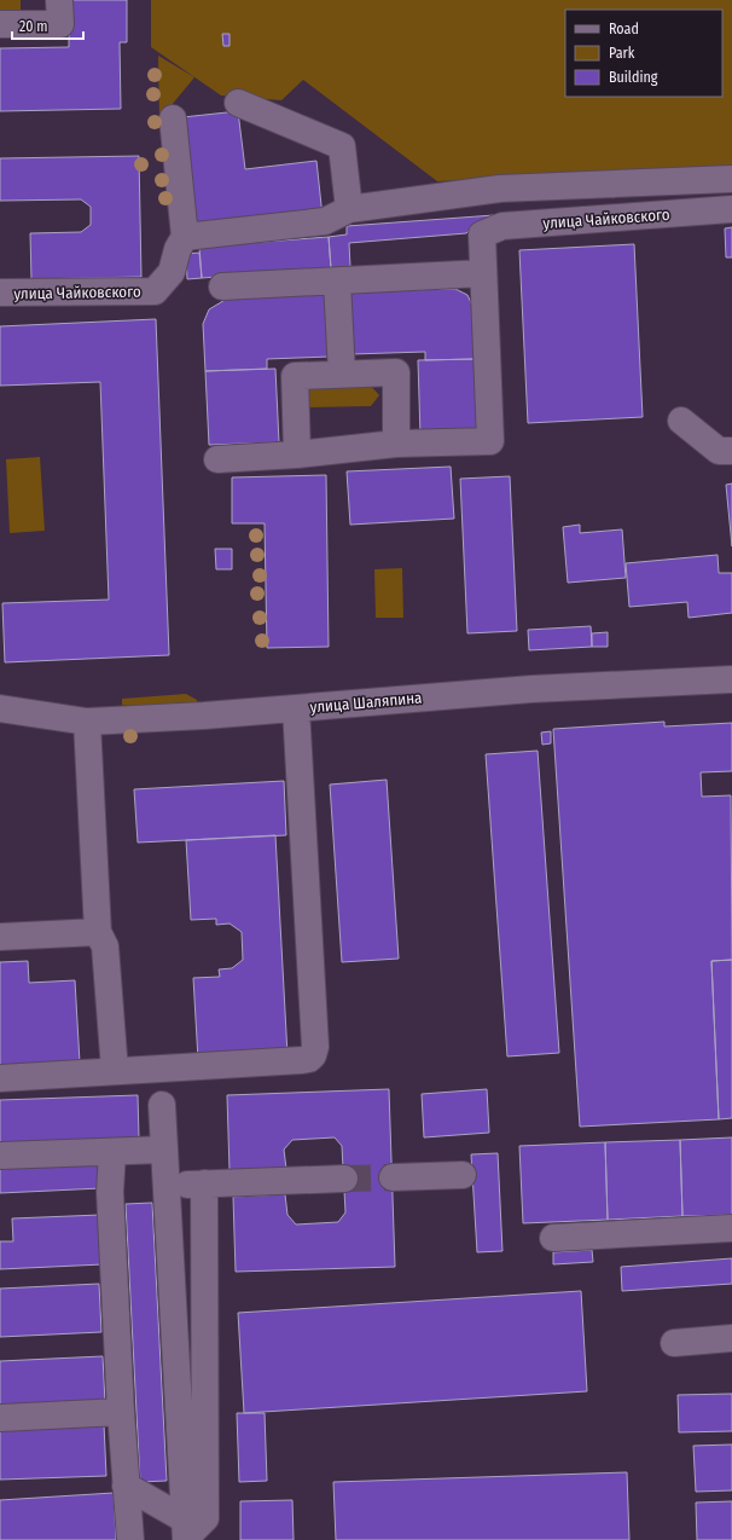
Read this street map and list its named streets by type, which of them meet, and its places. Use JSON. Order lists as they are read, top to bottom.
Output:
{
  "streets": {
    "street": ["улица Чайковского", "улица Шаляпина"]
  },
  "legend": ["Road", "Park", "Building"],
  "scale_bar": "20 m"
}
